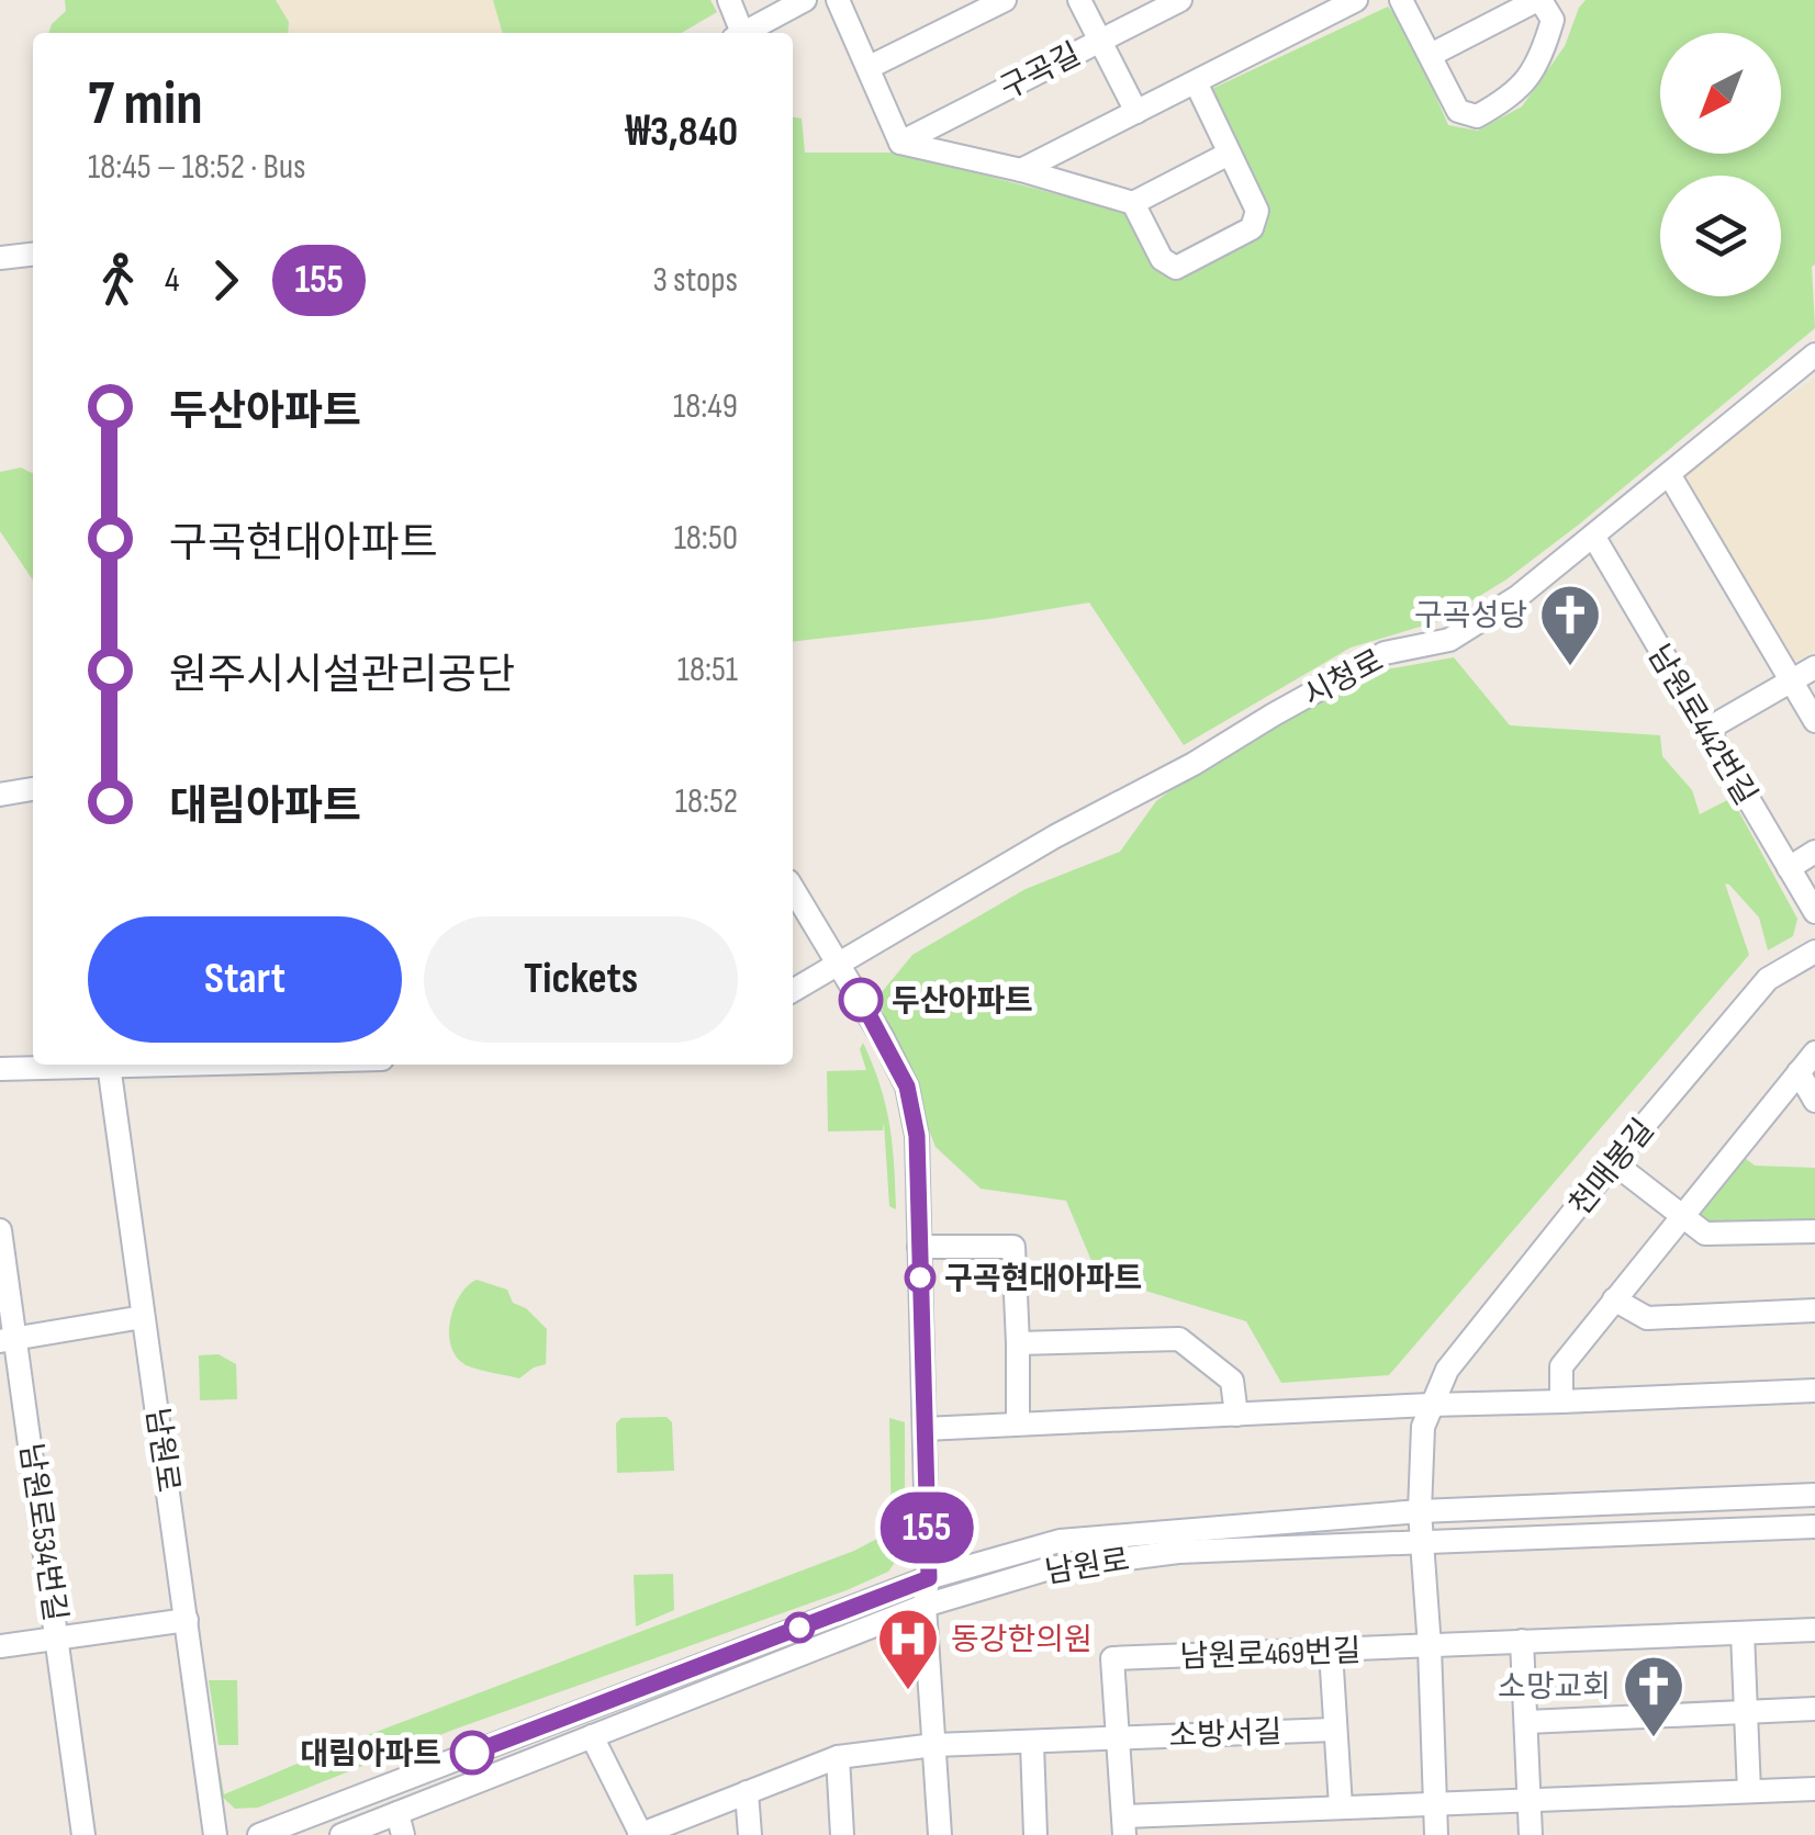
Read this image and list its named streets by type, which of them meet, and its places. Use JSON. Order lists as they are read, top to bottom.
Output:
{
  "streets": {
    "street": [
      "구곡길",
      "시청로",
      "남원로442번길",
      "천매봉길",
      "남원로",
      "남원로534번길",
      "남원로469번길",
      "소방서길"
    ]
  },
  "crossings": [
    ["시청로", "남원로442번길"],
    ["천매봉길", "남원로"],
    ["남원로469번길", "소방서길"]
  ],
  "places": {
    "church": ["구곡성당", "소망교회"],
    "other": ["두산아파트", "구곡현대아파트", "대림아파트"],
    "hospital": ["동강한의원"]
  },
  "lines": ["bus line 155"],
  "north": "bottom left",
  "page": {
    "on_map": "155",
    "heading": ["7 min", "18:45 – 18:52 · Bus", "₩3,840"],
    "legs": ["4", "155", "3 stops"],
    "list": [
      {
        "name": "두산아파트",
        "value": "18:49"
      },
      {
        "name": "구곡현대아파트",
        "value": "18:50"
      },
      {
        "name": "원주시시설관리공단",
        "value": "18:51"
      },
      {
        "name": "대림아파트",
        "value": "18:52"
      }
    ],
    "buttons": ["Start", "Tickets"]
  }
}
